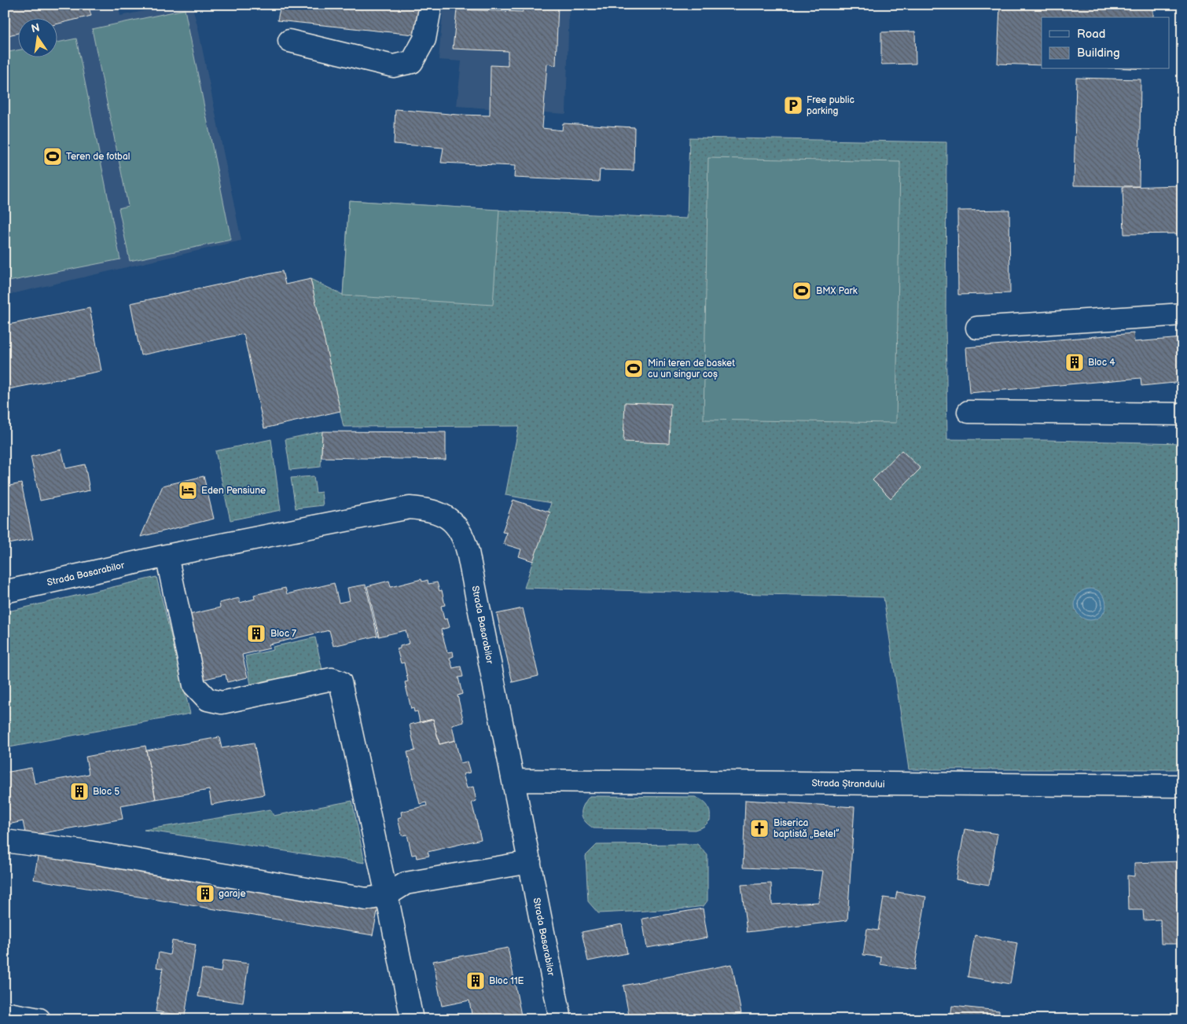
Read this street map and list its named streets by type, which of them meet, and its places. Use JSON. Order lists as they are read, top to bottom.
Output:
{
  "streets": {
    "street": ["Strada Basarabilor", "Strada Ștrandului"]
  },
  "crossings": [
    ["Strada Basarabilor", "Strada Ștrandului"]
  ],
  "places": {
    "parking": ["Free public parking"],
    "sports": ["Teren de fotbal", "BMX Park", "Mini teren de basket cu un singur coș"],
    "building": [
      "Bloc 4",
      "Bloc 7",
      "Bloc 5",
      "garaje",
      "Bloc 11E"
    ],
    "hotel": ["Eden Pensiune"],
    "church": ["Biserica baptistă „Betel”"]
  },
  "legend": ["Road", "Building"],
  "north": "top"
}
